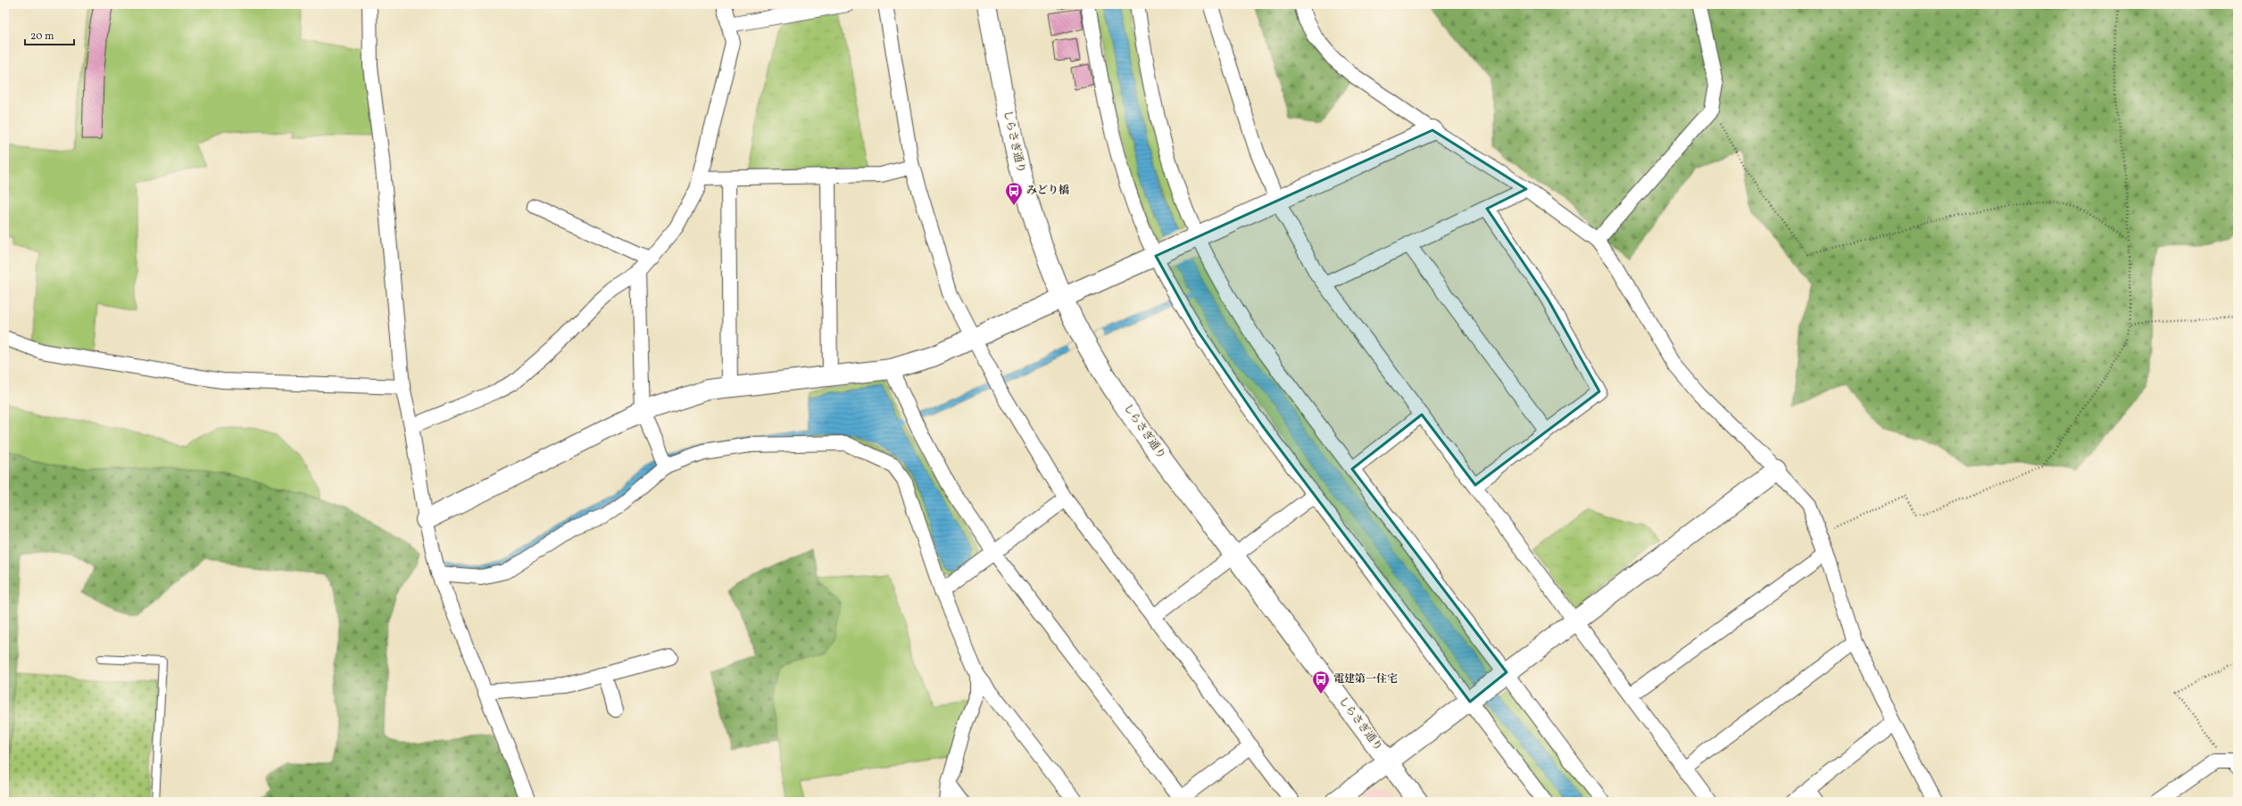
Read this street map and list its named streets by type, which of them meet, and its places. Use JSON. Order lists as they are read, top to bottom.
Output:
{
  "streets": {
    "street": ["しらさぎ通り"]
  },
  "places": {
    "bus stop": ["みどり橋", "電建第一住宅"]
  },
  "scale_bar": "20 m"
}
